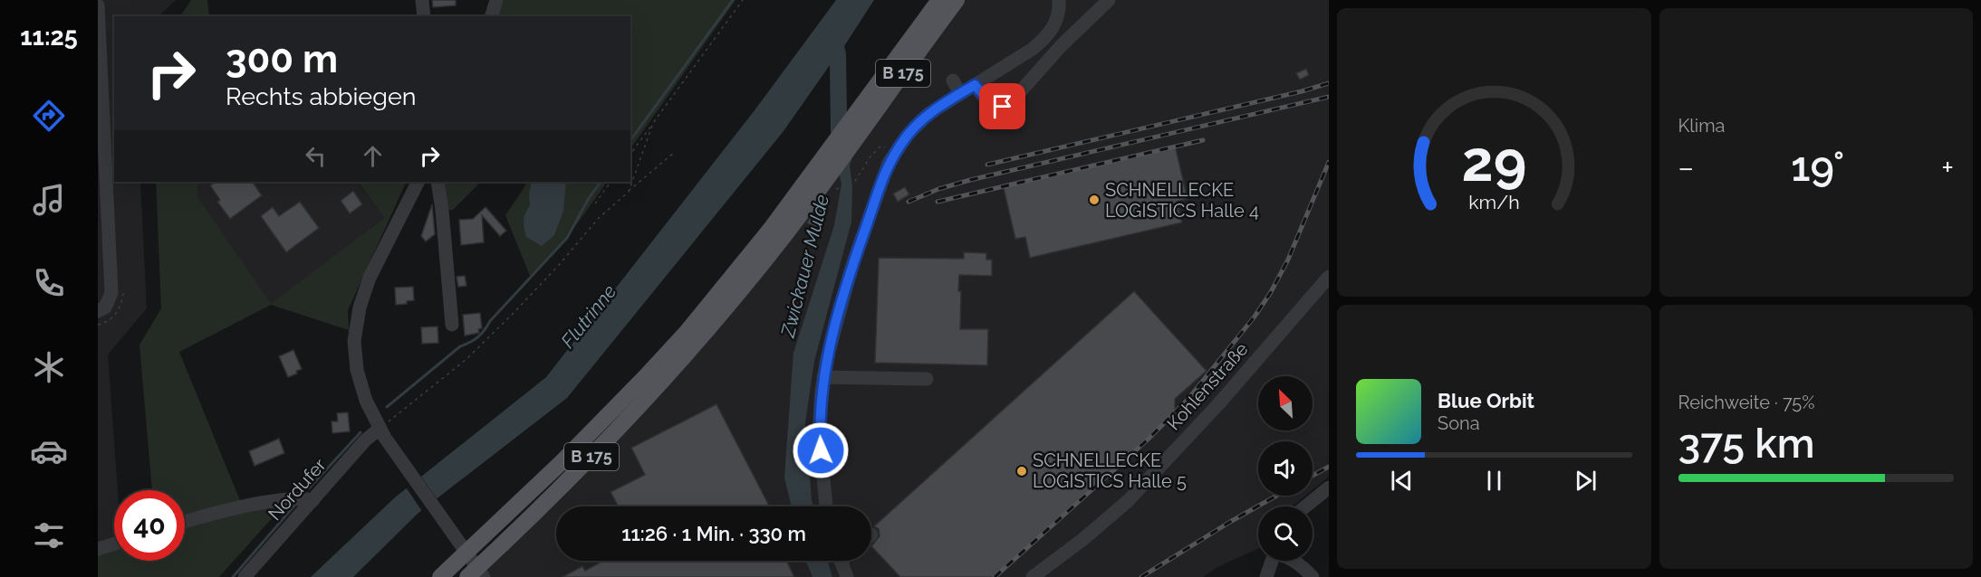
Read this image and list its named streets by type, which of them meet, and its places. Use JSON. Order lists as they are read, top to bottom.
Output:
{
  "streets": {
    "main road": ["B 175"],
    "street": ["Kohlenstraße", "Nordufer"]
  },
  "water": ["Zwickauer Mulde", "Flutrinne"],
  "places": ["SCHNELLECKE LOGISTICS Halle 4", "SCHNELLECKE LOGISTICS Halle 5"],
  "north": "top left",
  "page": {
    "tabs": "11:25",
    "tile": [
      "Klima",
      ["Reichweite · 75%", "375 km"]
    ],
    "turn": ["300 m", "Rechts abbiegen"],
    "heat": ["−", "19°", "+"],
    "song": ["Blue Orbit", "Sona"],
    "limit": "40",
    "trip": "11:26 · 1 Min. · 330 m",
    "gauge": ["29", "km/h"]
  }
}
